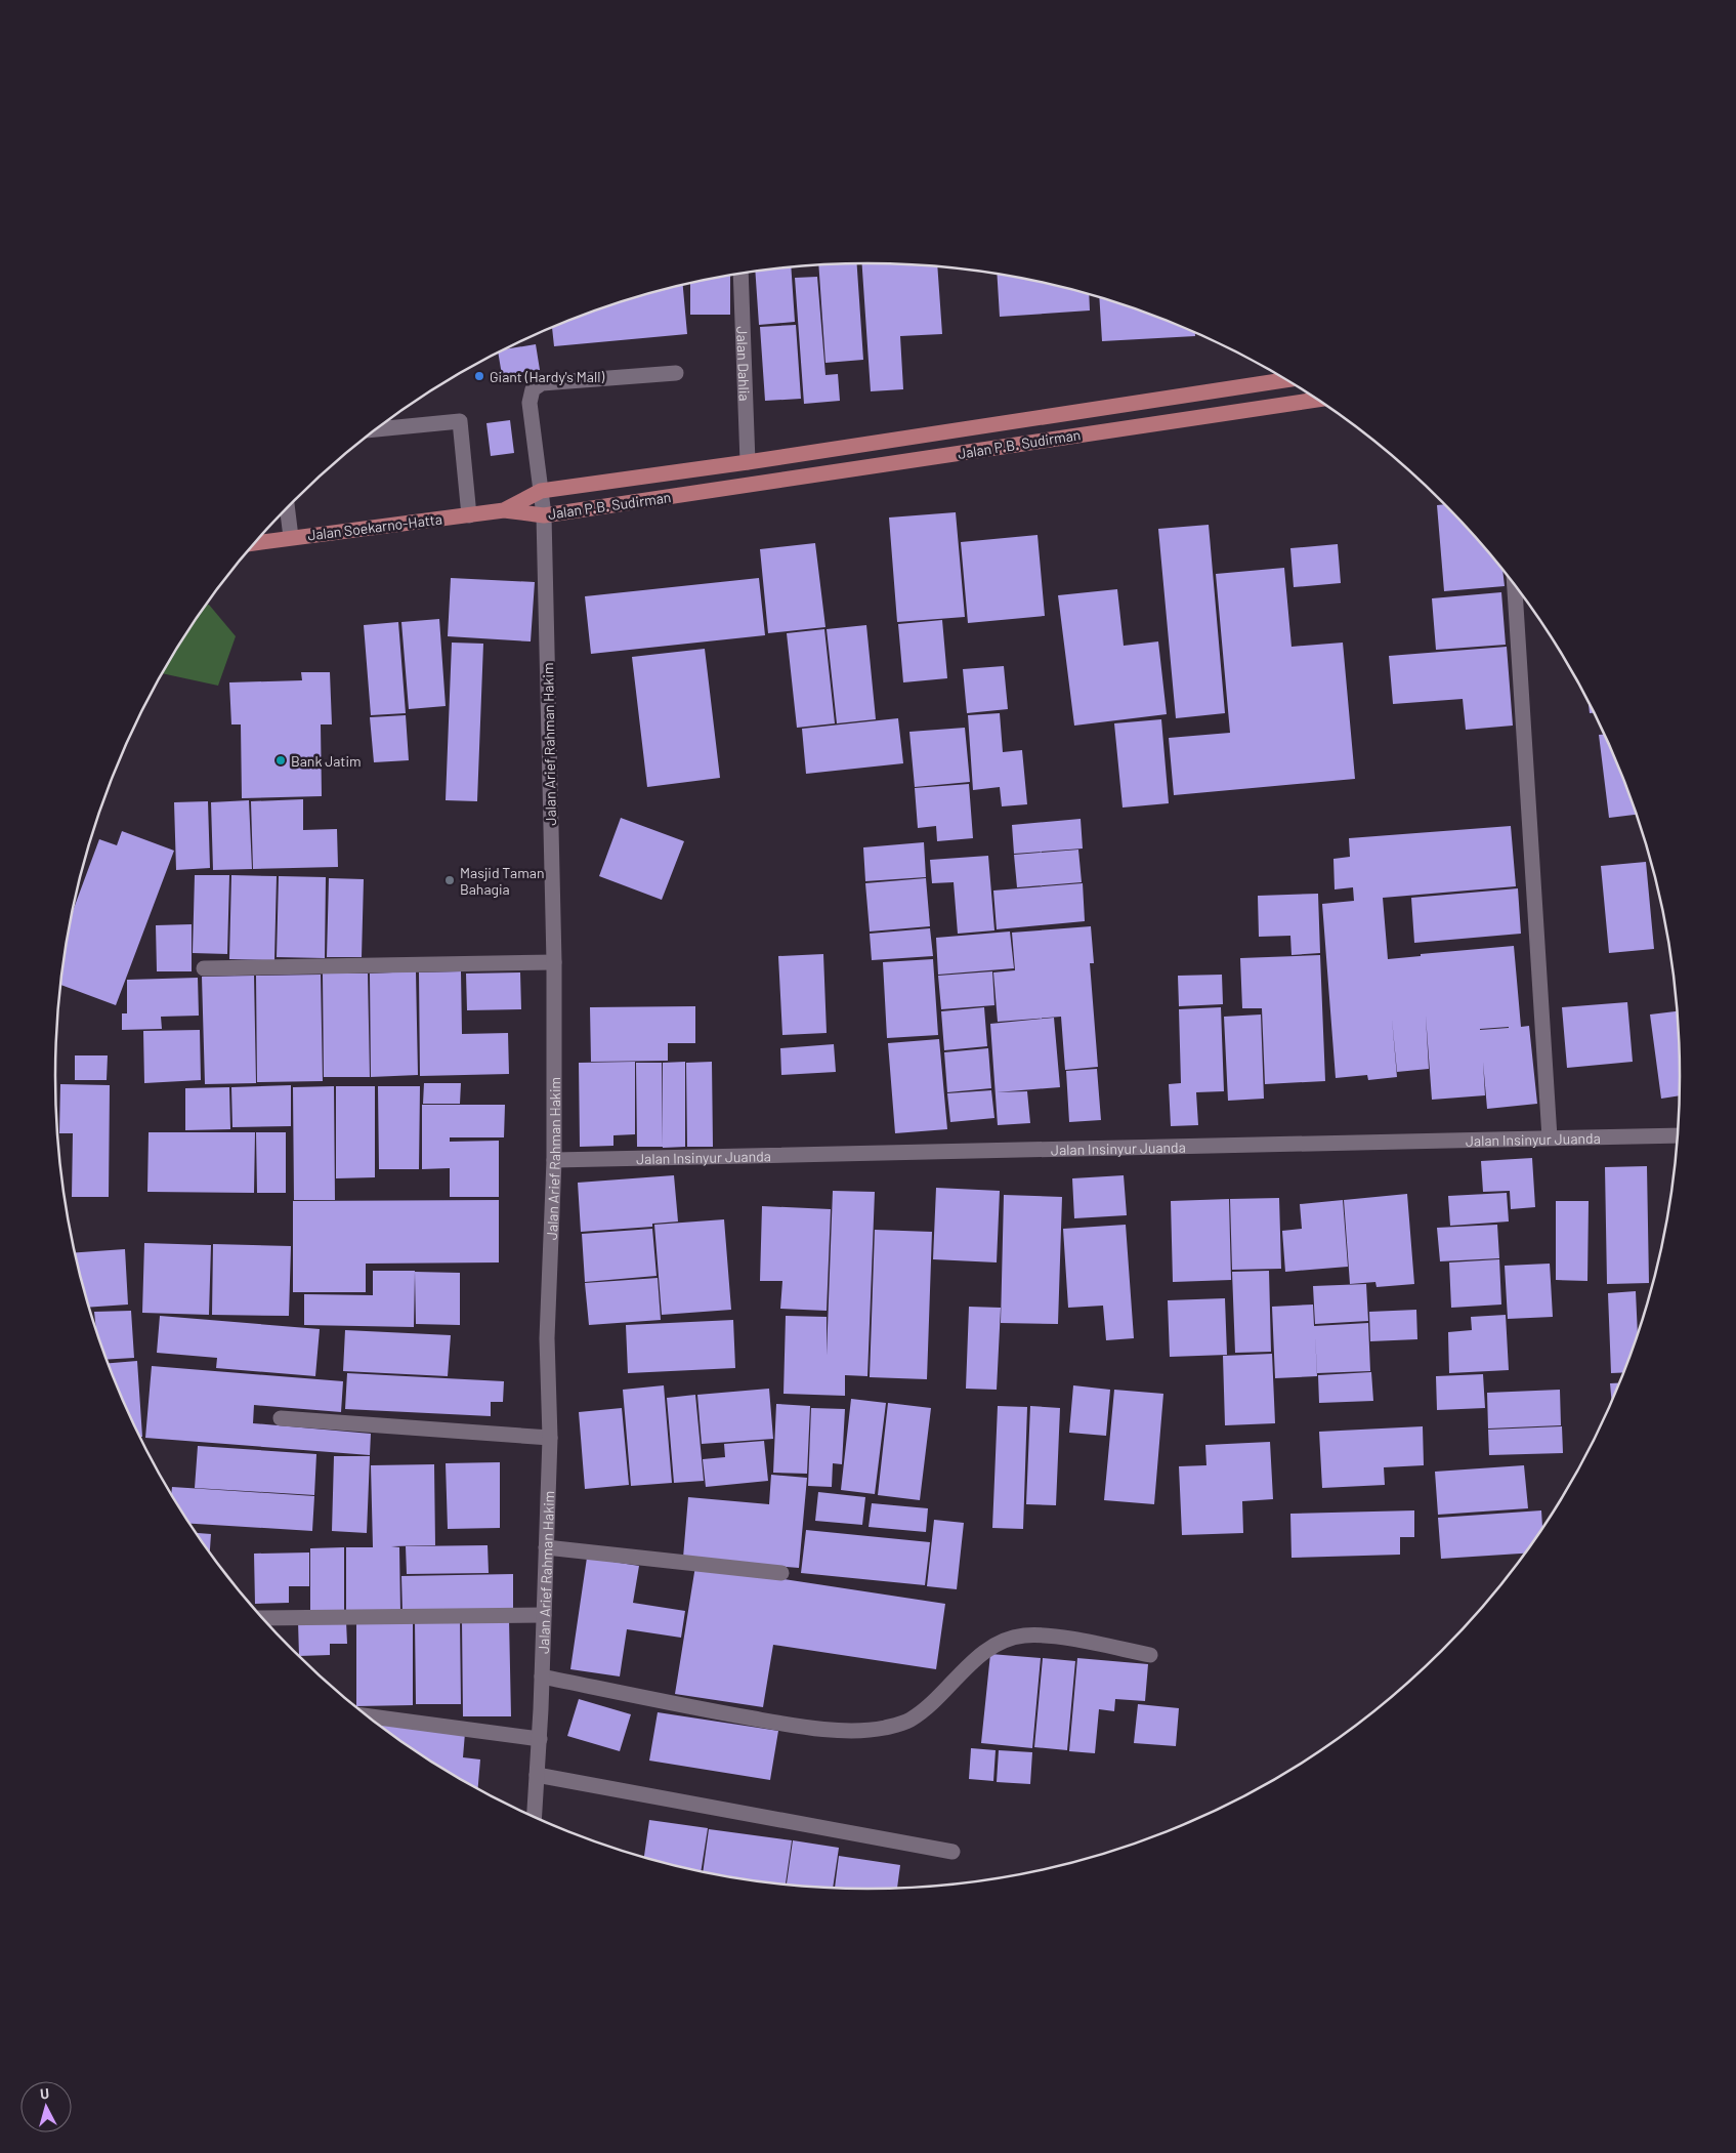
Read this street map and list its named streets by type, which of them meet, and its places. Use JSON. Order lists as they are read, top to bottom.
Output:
{
  "streets": {
    "main road": ["Jalan P.B. Sudirman", "Jalan Soekarno-Hatta"],
    "street": ["Jalan Dahlia", "Jalan Arief Rahman Hakim", "Jalan Insinyur Juanda"]
  },
  "crossings": [
    ["Jalan Dahlia", "Jalan P.B. Sudirman"],
    ["Jalan P.B. Sudirman", "Jalan Soekarno-Hatta"],
    ["Jalan P.B. Sudirman", "Jalan Arief Rahman Hakim"],
    ["Jalan Arief Rahman Hakim", "Jalan Insinyur Juanda"]
  ],
  "places": ["Giant (Hardy's Mall)", "Bank Jatim", "Masjid Taman Bahagia"],
  "north": "top"
}
